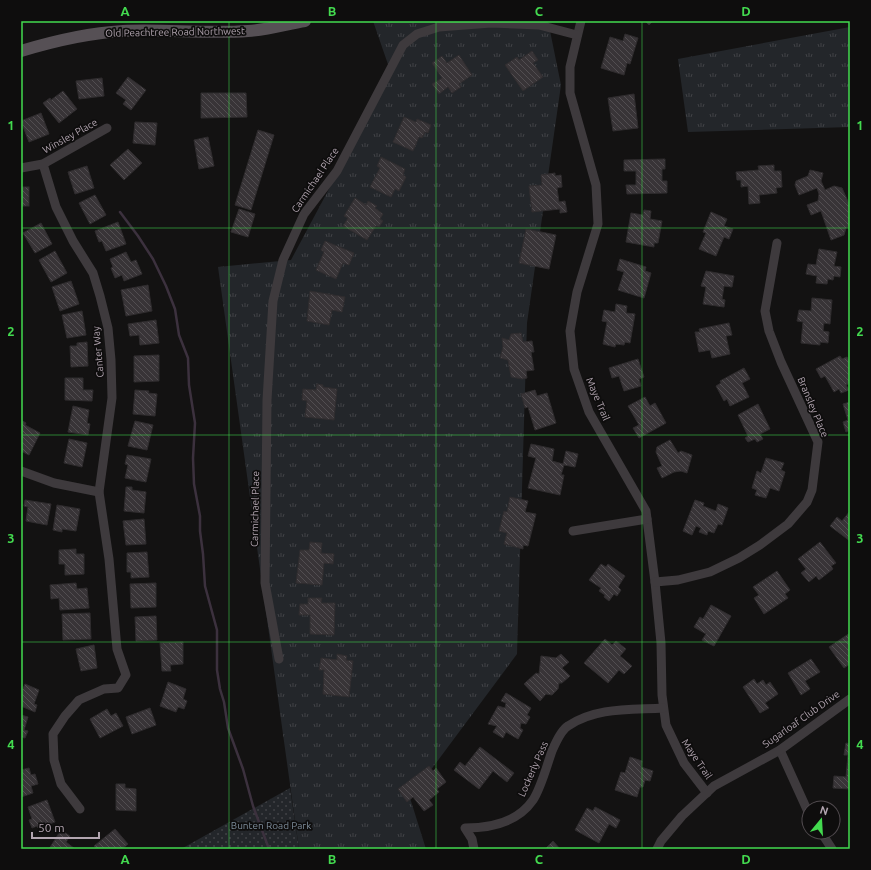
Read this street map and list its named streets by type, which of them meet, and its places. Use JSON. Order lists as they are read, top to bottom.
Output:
{
  "streets": {
    "main road": ["Old Peachtree Road Northwest"],
    "street": [
      "Winsley Place",
      "Carmichael Place",
      "Canter Way",
      "Maye Trail",
      "Bransley Place",
      "Sugarloaf Club Drive",
      "Lockerly Pass"
    ]
  },
  "crossings": [
    ["Winsley Place", "Canter Way"],
    ["Carmichael Place", "Maye Trail"],
    ["Maye Trail", "Bransley Place"],
    ["Maye Trail", "Sugarloaf Club Drive"],
    ["Maye Trail", "Lockerly Pass"]
  ],
  "parks": ["Bunten Road Park"],
  "scale_bar": "50 m",
  "north": "top",
  "grid": {
    "columns": [
      "A",
      "B",
      "C",
      "D"
    ],
    "rows": [
      "1",
      "2",
      "3",
      "4"
    ]
  }
}
